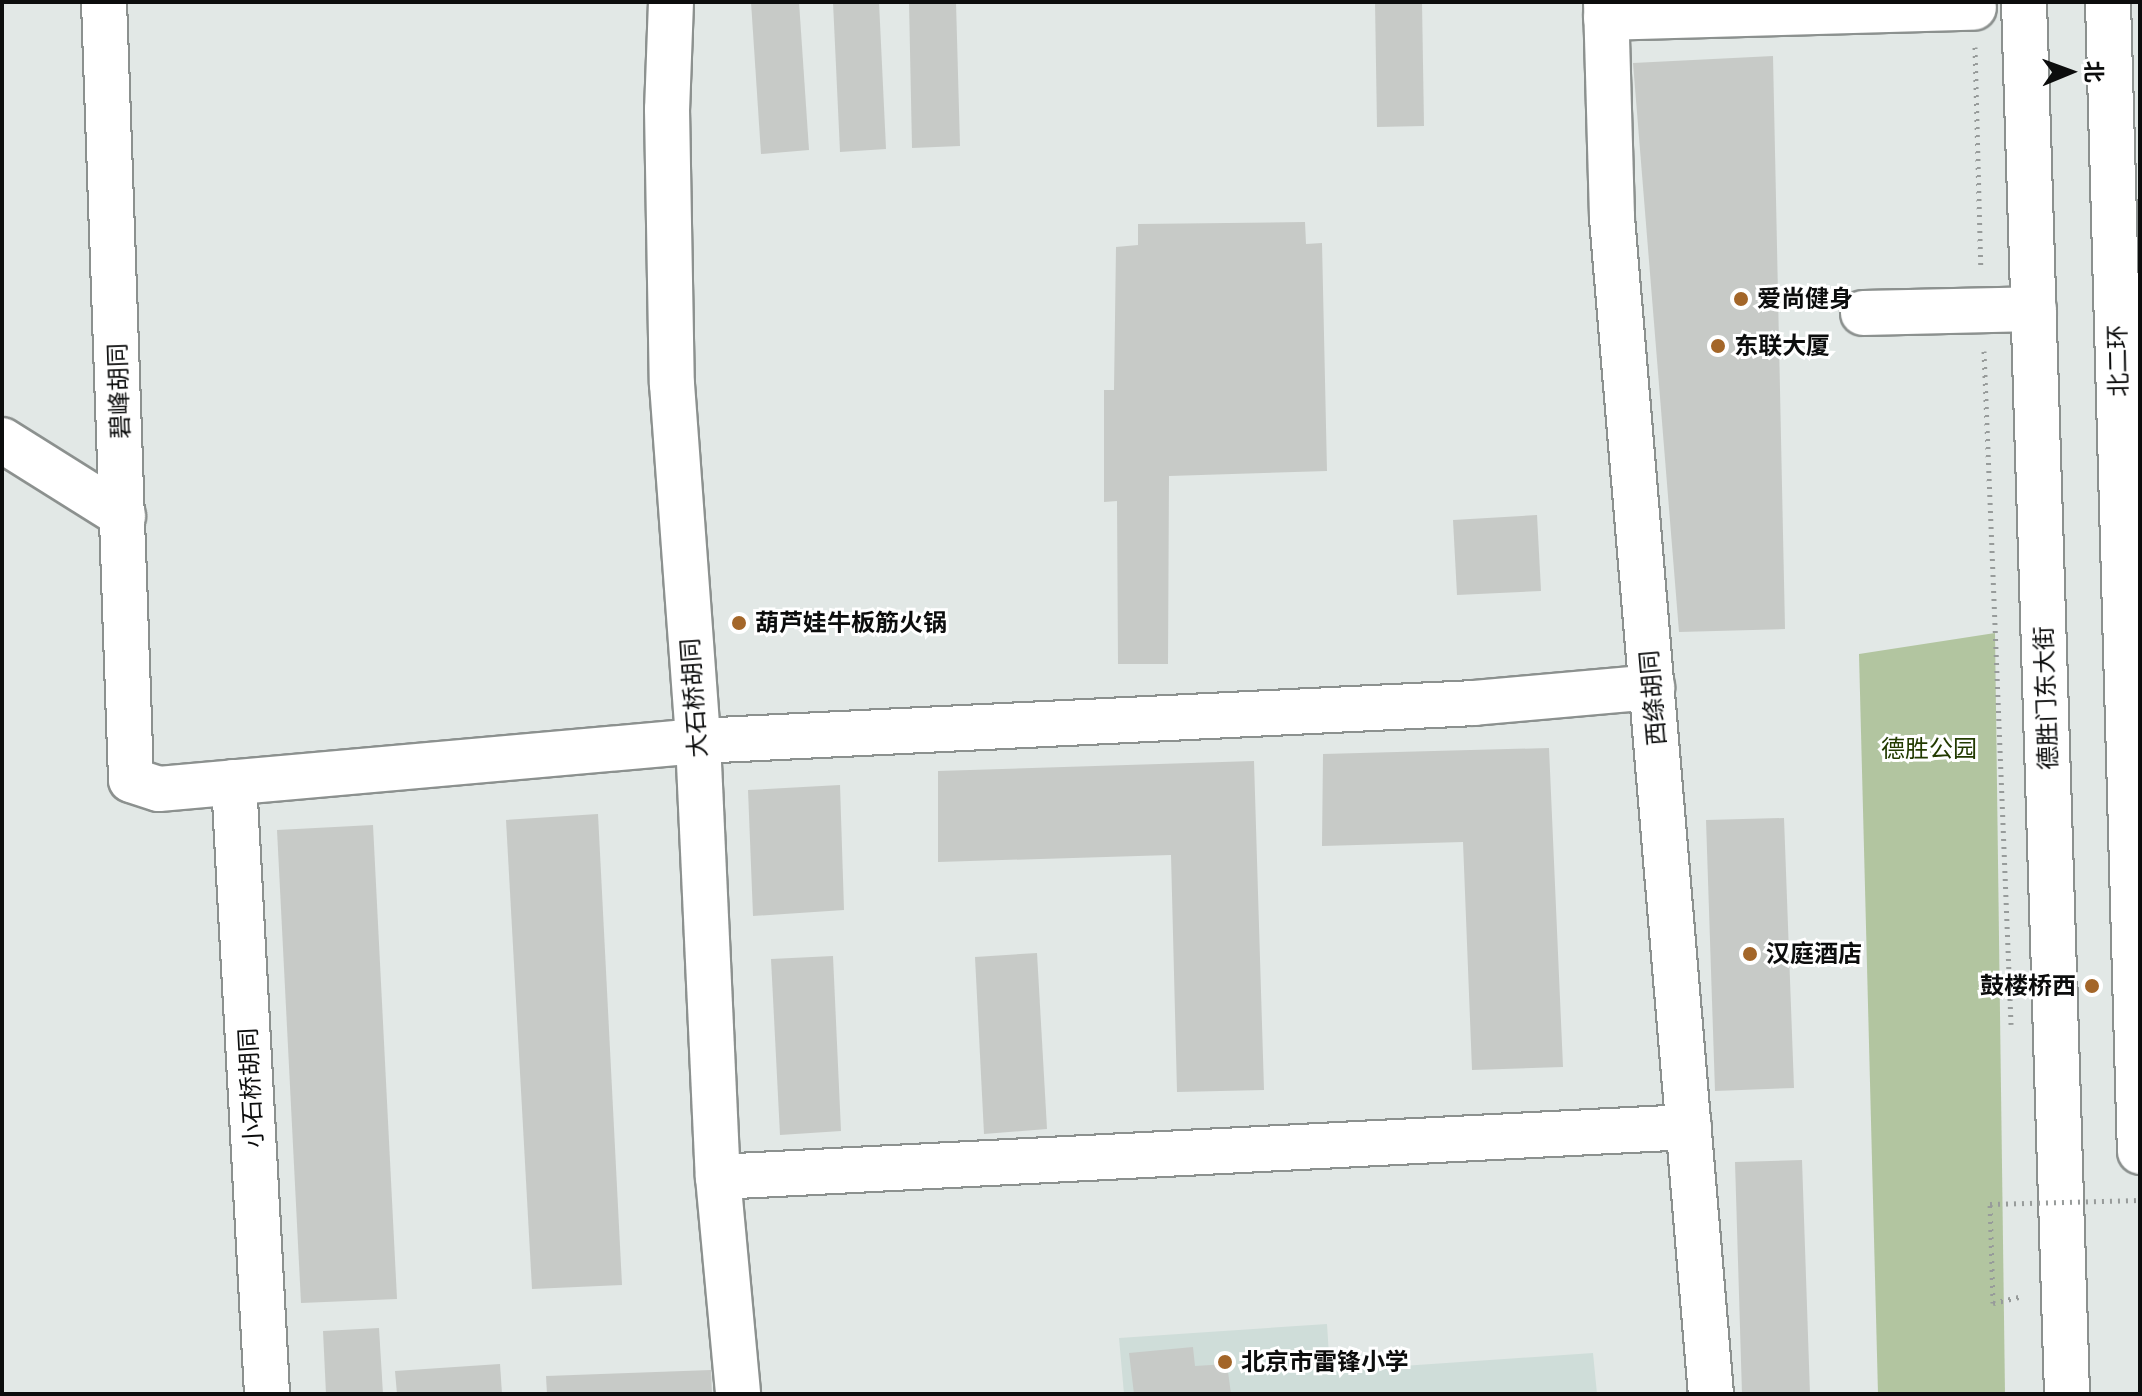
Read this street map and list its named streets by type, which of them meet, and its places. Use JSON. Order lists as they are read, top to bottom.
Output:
{
  "streets": {
    "main road": [
      "北二环",
      "碧峰胡同",
      "大石桥胡同",
      "西绦胡同",
      "德胜门东大街",
      "小石桥胡同"
    ]
  },
  "crossings": [
    ["碧峰胡同", "小石桥胡同"]
  ],
  "parks": ["德胜公园"],
  "places": [
    "爱尚健身",
    "东联大厦",
    "葫芦娃牛板筋火锅",
    "汉庭酒店",
    "鼓楼桥西",
    "北京市雷锋小学"
  ],
  "north": "right"
}
